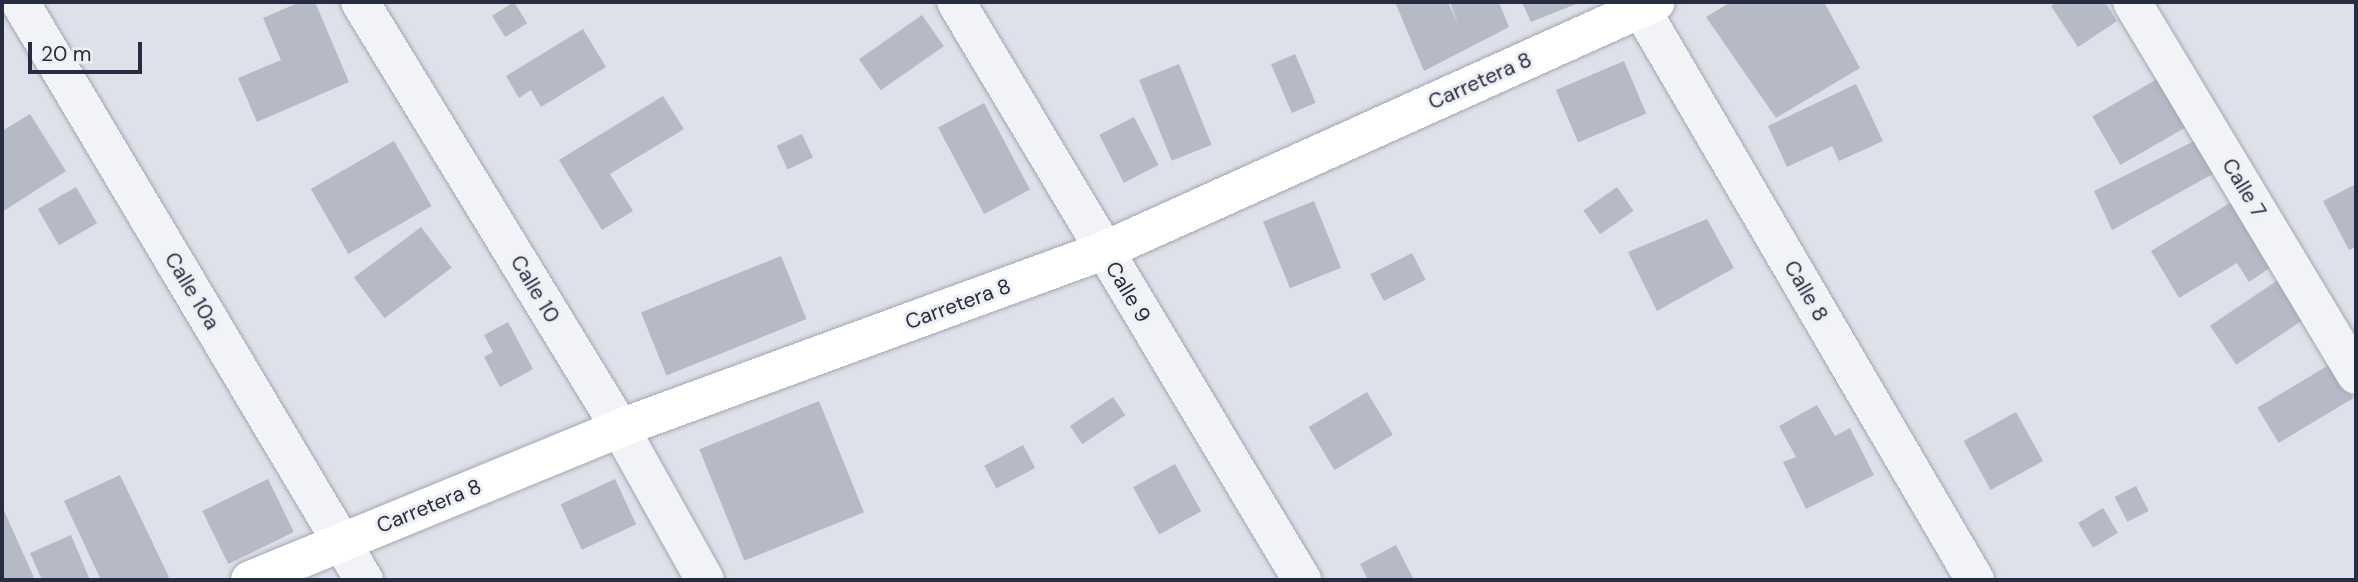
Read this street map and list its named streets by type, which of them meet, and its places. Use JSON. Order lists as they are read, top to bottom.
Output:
{
  "streets": {
    "street": [
      "Carretera 8",
      "Calle 7",
      "Calle 10",
      "Calle 10a",
      "Calle 8",
      "Calle 9"
    ]
  },
  "crossings": [
    ["Carretera 8", "Calle 10"],
    ["Carretera 8", "Calle 10a"],
    ["Carretera 8", "Calle 8"],
    ["Carretera 8", "Calle 9"]
  ],
  "scale_bar": "20 m"
}
